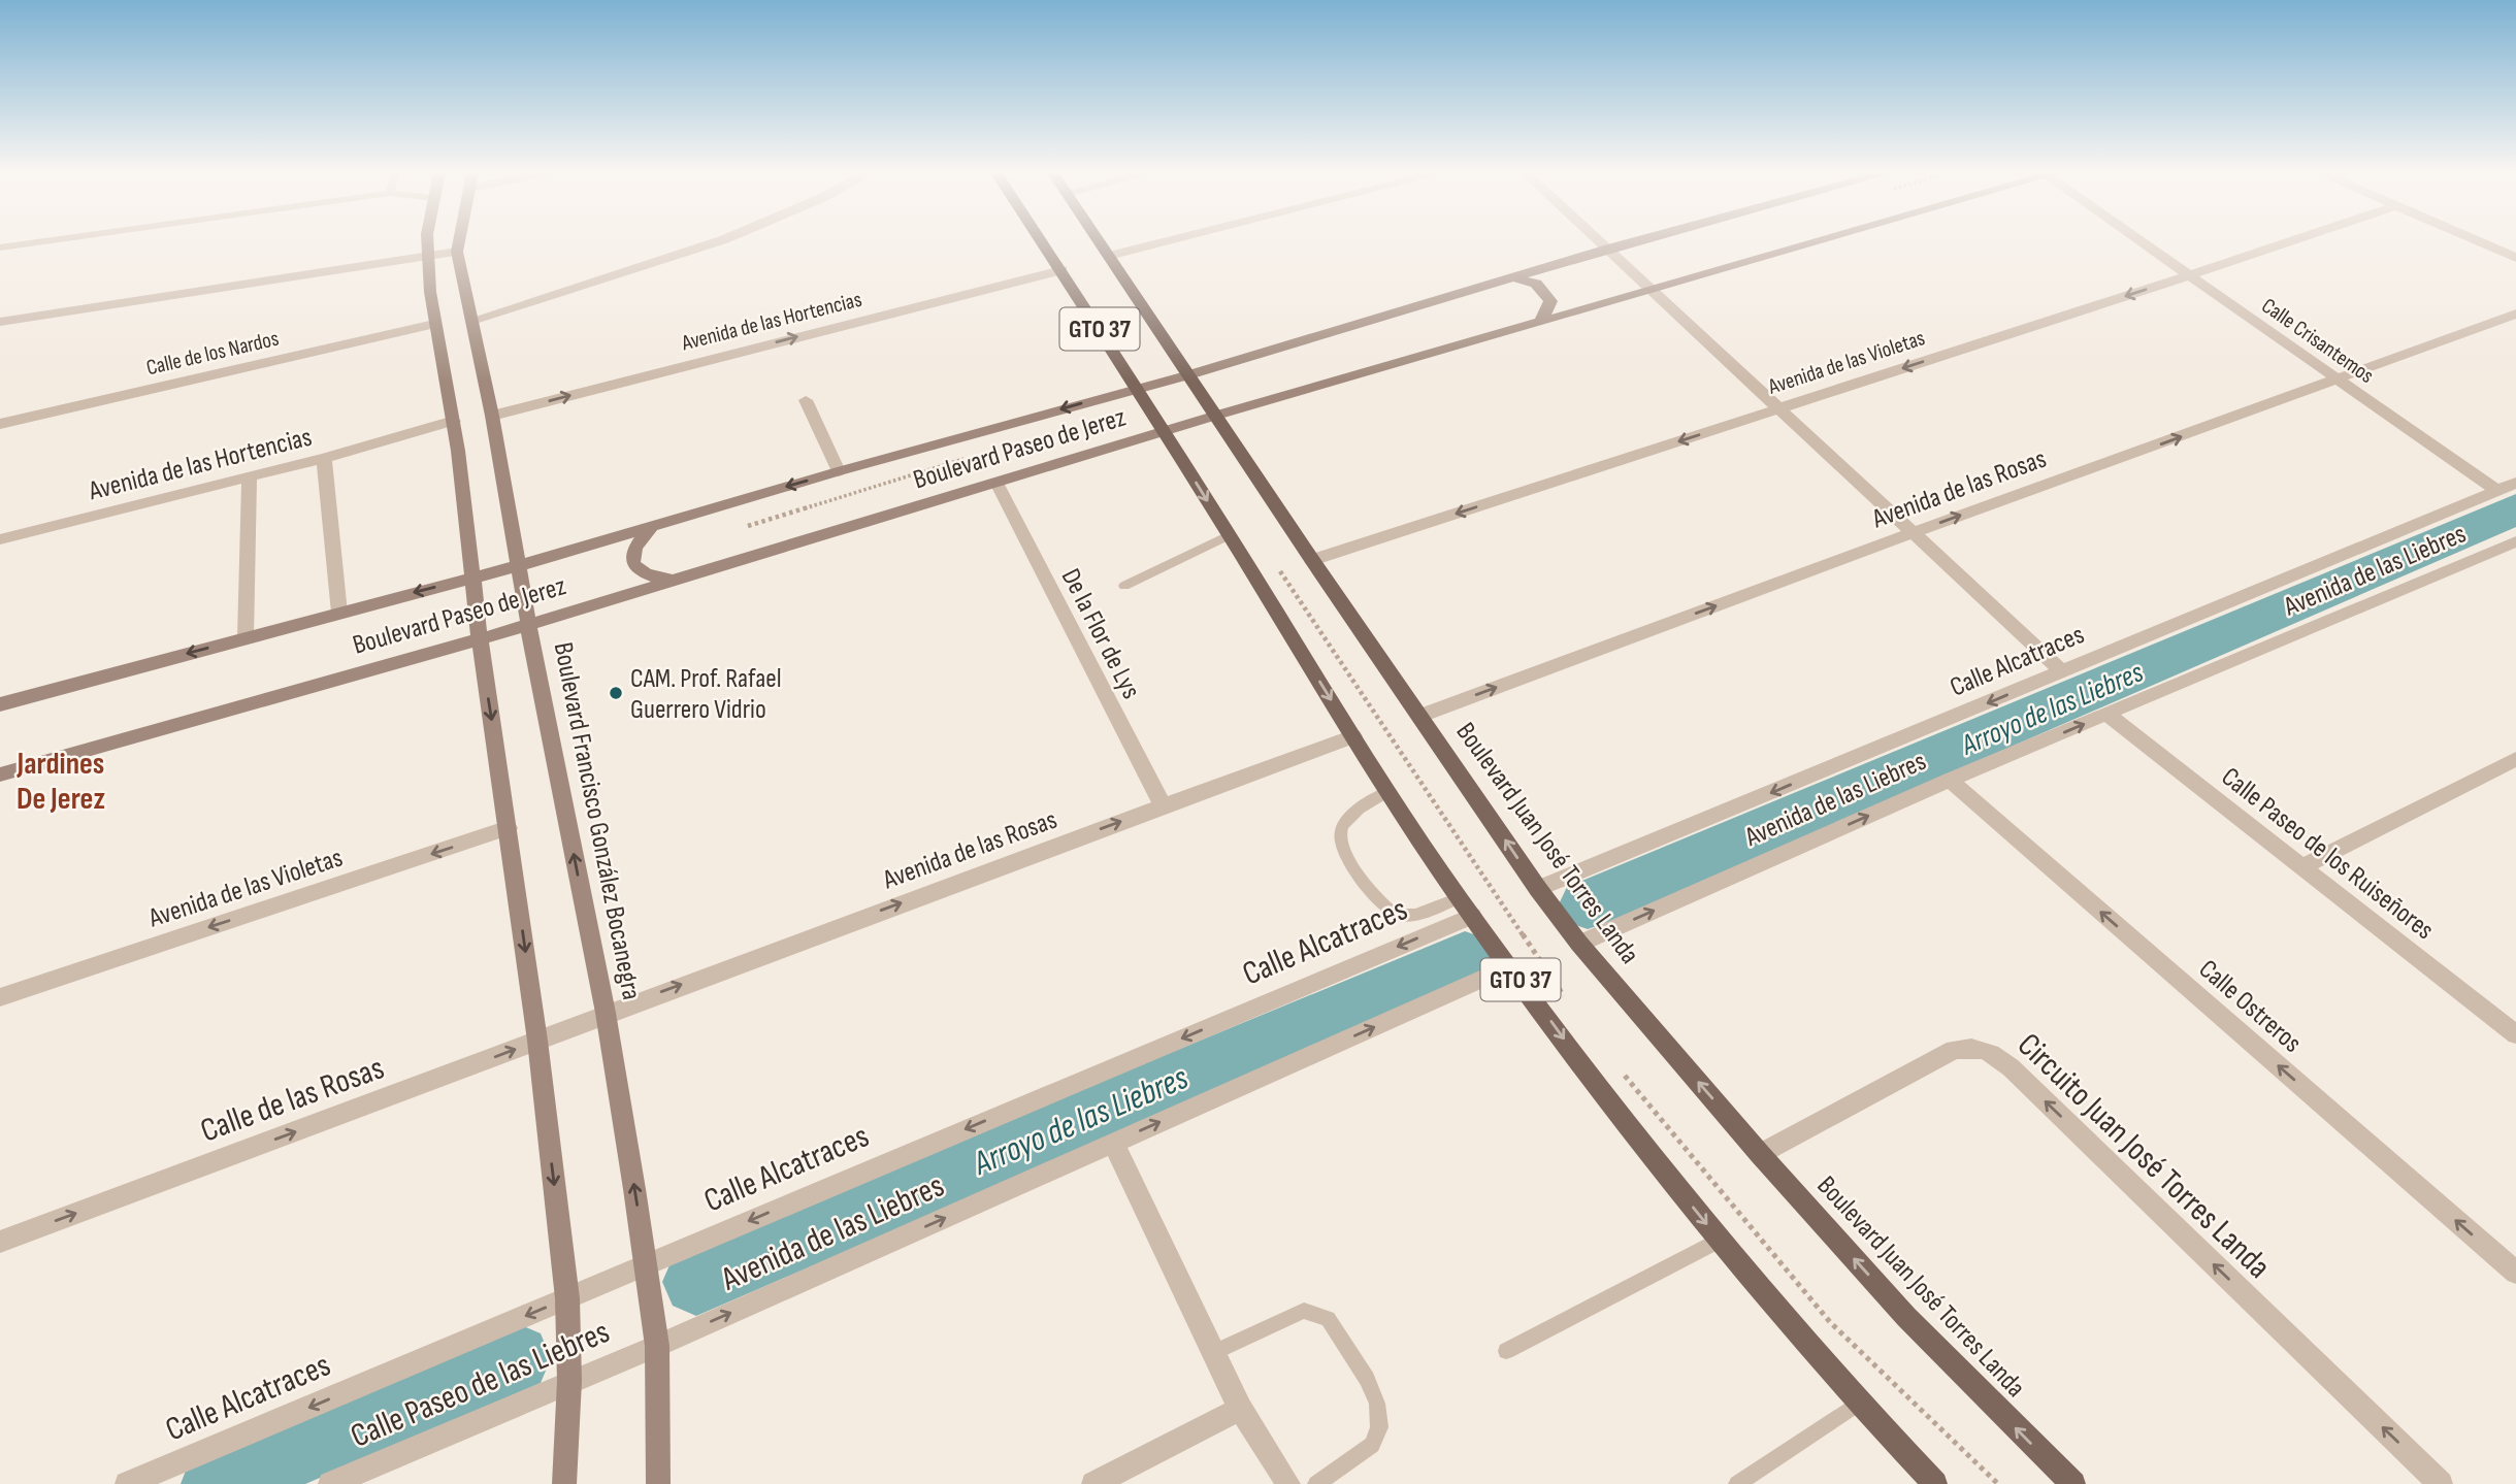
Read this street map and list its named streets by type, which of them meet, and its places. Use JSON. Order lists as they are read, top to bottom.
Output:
{
  "streets": {
    "main road": [
      "GTO 37",
      "Boulevard Paseo de Jerez",
      "Boulevard Francisco González Bocanegra",
      "Boulevard Juan José Torres Landa"
    ],
    "street": [
      "Avenida de las Hortencias",
      "Calle Crisantemos",
      "Calle de los Nardos",
      "Avenida de las Violetas",
      "Avenida de las Rosas",
      "Avenida de las Liebres",
      "De la Flor de Lys",
      "Calle Alcatraces",
      "Calle Paseo de los Ruiseñores",
      "Calle Ostreros",
      "Calle de las Rosas",
      "Circuito Juan José Torres Landa",
      "Calle Paseo de las Liebres"
    ]
  },
  "crossings": [
    ["Avenida de las Hortencias", "GTO 37"],
    ["Avenida de las Hortencias", "Boulevard Francisco González Bocanegra"],
    ["GTO 37", "Boulevard Paseo de Jerez"],
    ["GTO 37", "Avenida de las Rosas"],
    ["GTO 37", "Avenida de las Liebres"],
    ["GTO 37", "Calle Alcatraces"],
    ["Calle Crisantemos", "Avenida de las Violetas"],
    ["Calle Crisantemos", "Avenida de las Rosas"],
    ["Calle Crisantemos", "Calle Alcatraces"],
    ["Avenida de las Violetas", "Boulevard Juan José Torres Landa"],
    ["Boulevard Paseo de Jerez", "De la Flor de Lys"],
    ["Boulevard Paseo de Jerez", "Boulevard Francisco González Bocanegra"],
    ["Boulevard Paseo de Jerez", "Boulevard Juan José Torres Landa"],
    ["Avenida de las Rosas", "De la Flor de Lys"],
    ["Avenida de las Rosas", "Boulevard Francisco González Bocanegra"],
    ["Avenida de las Rosas", "Boulevard Juan José Torres Landa"],
    ["Avenida de las Rosas", "Calle de las Rosas"],
    ["Avenida de las Liebres", "Boulevard Francisco González Bocanegra"],
    ["Avenida de las Liebres", "Boulevard Juan José Torres Landa"],
    ["Avenida de las Liebres", "Calle Paseo de los Ruiseñores"],
    ["Avenida de las Liebres", "Calle Ostreros"],
    ["Avenida de las Liebres", "Calle Paseo de las Liebres"],
    ["Calle Alcatraces", "Boulevard Francisco González Bocanegra"],
    ["Calle Alcatraces", "Boulevard Juan José Torres Landa"],
    ["Boulevard Francisco González Bocanegra", "Calle de las Rosas"],
    ["Boulevard Francisco González Bocanegra", "Calle Paseo de las Liebres"],
    ["Boulevard Juan José Torres Landa", "Circuito Juan José Torres Landa"]
  ],
  "one_way": [
    "Avenida de las Violetas",
    "Avenida de las Rosas",
    "Avenida de las Liebres",
    "Calle Alcatraces",
    "Calle Ostreros",
    "Calle de las Rosas",
    "Circuito Juan José Torres Landa"
  ],
  "districts": ["Jardines De Jerez"],
  "water": ["Arroyo de las Liebres"],
  "places": ["CAM. Prof. Rafael Guerrero Vidrio"]
}
